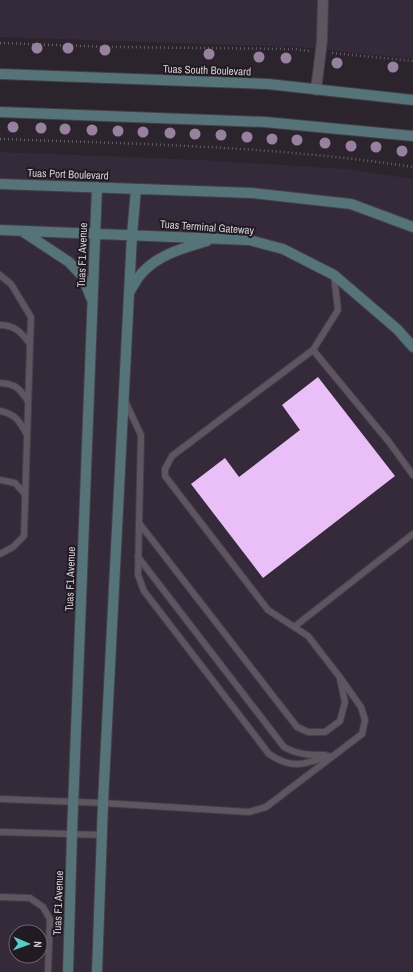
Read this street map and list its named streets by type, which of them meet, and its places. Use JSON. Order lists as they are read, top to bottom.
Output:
{
  "streets": {
    "street": [
      "Tuas South Boulevard",
      "Tuas Port Boulevard",
      "Tuas Terminal Gateway",
      "Tuas F1 Avenue"
    ]
  },
  "crossings": [
    ["Tuas Port Boulevard", "Tuas F1 Avenue"]
  ],
  "north": "right"
}
